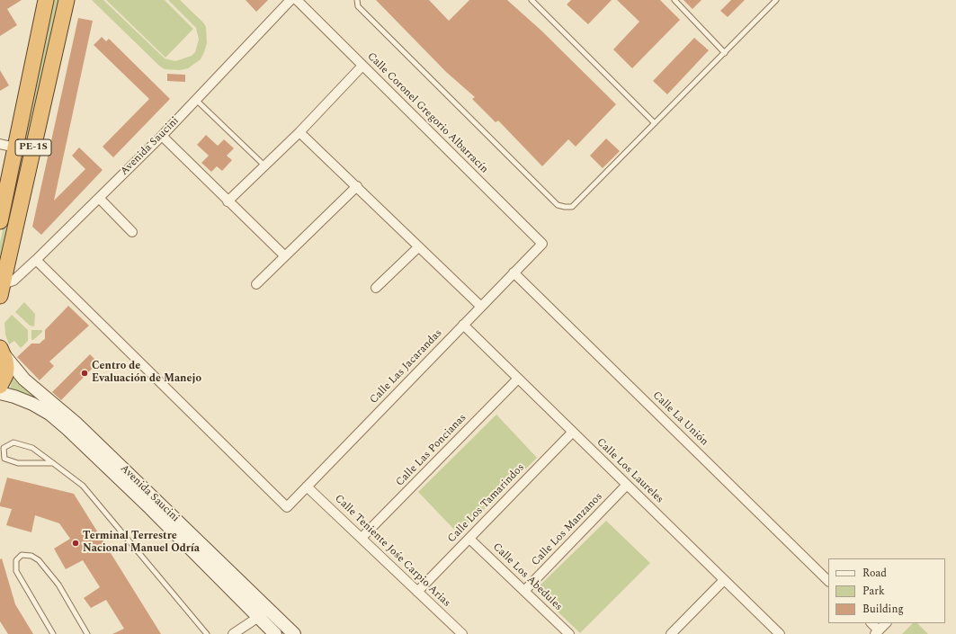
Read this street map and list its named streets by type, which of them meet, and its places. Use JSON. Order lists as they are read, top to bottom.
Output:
{
  "streets": {
    "highway": ["PE-1S"],
    "main road": ["Avenida Saucini"],
    "street": [
      "Calle Coronel Gregorio Albarracín",
      "Calle Las Jacarandas",
      "Calle La Unión",
      "Calle Las Poncianas",
      "Calle Los Laureles",
      "Calle Los Tamarindos",
      "Calle Los Manzanos",
      "Calle Teniente Jośe Carpio Arias",
      "Calle Los Abedules"
    ]
  },
  "crossings": [
    ["Calle Coronel Gregorio Albarracín", "Calle Las Jacarandas"],
    ["Avenida Saucini", "PE-1S"],
    ["Avenida Saucini", "Calle Las Jacarandas"],
    ["Calle Las Jacarandas", "Calle La Unión"],
    ["Calle Las Jacarandas", "Calle Los Laureles"],
    ["Calle Las Jacarandas", "Calle Teniente Jośe Carpio Arias"],
    ["Calle Las Poncianas", "Calle Los Laureles"],
    ["Calle Las Poncianas", "Calle Teniente Jośe Carpio Arias"],
    ["Calle Los Laureles", "Calle Los Tamarindos"],
    ["Calle Los Laureles", "Calle Los Manzanos"],
    ["Calle Los Tamarindos", "Calle Teniente Jośe Carpio Arias"],
    ["Calle Los Tamarindos", "Calle Los Abedules"],
    ["Calle Los Manzanos", "Calle Los Abedules"]
  ],
  "places": ["Centro de Evaluación de Manejo", "Terminal Terrestre Nacional Manuel Odría"],
  "legend": ["Road", "Park", "Building"]
}
